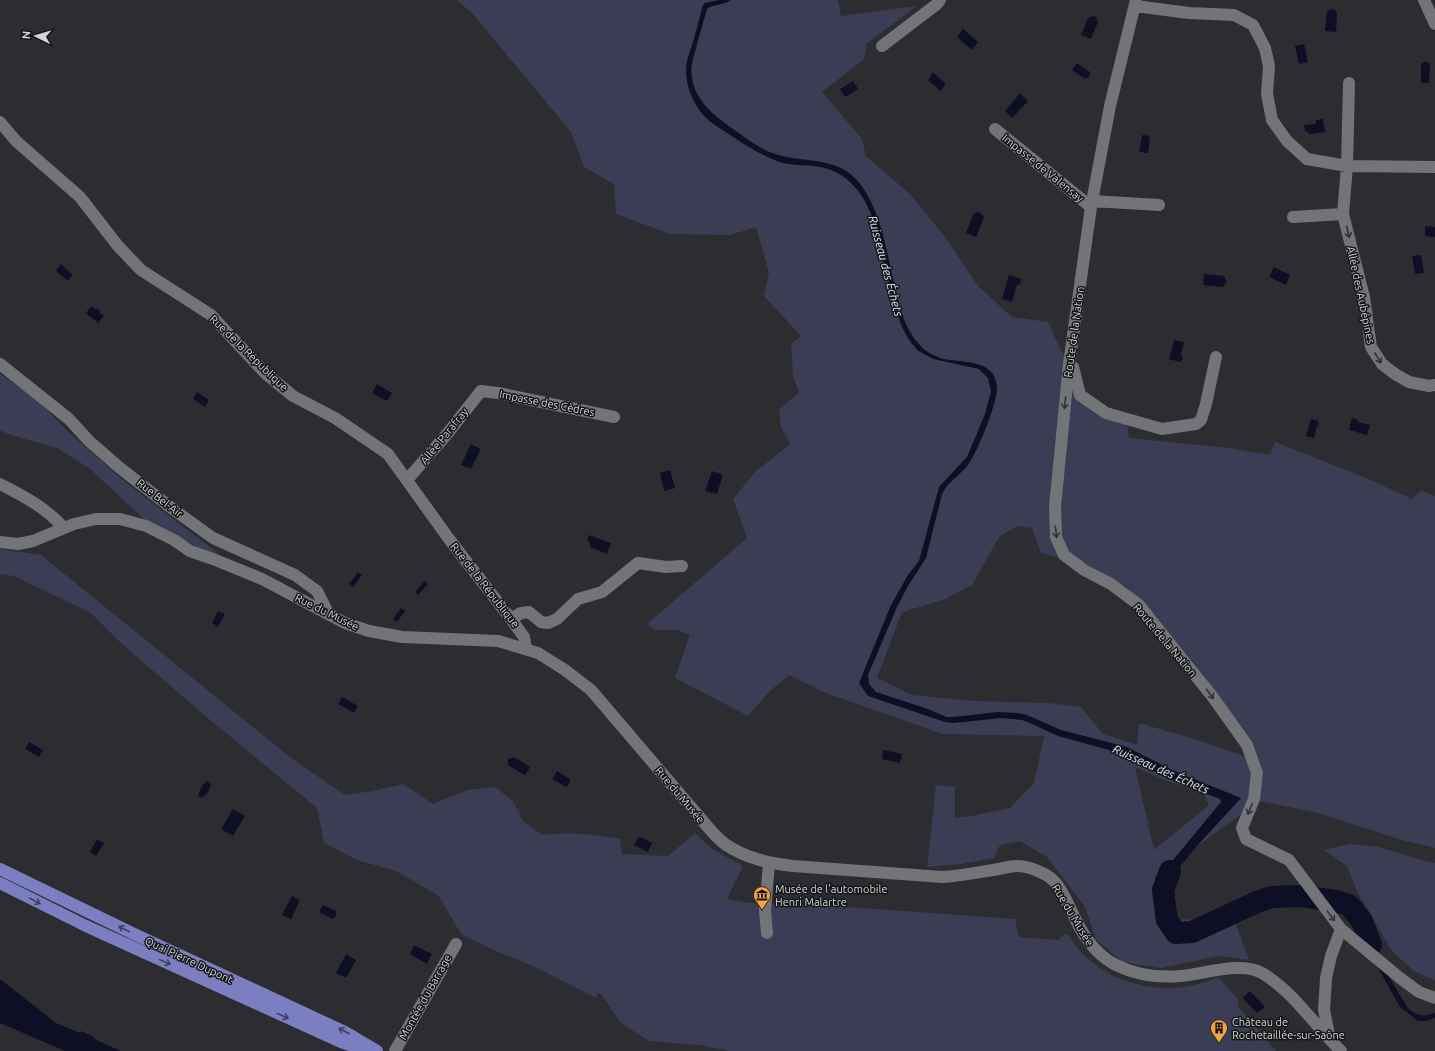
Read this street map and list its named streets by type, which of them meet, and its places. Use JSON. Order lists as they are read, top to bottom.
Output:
{
  "streets": {
    "main road": ["Quai Pierre Dupont"],
    "street": [
      "Impasse de Valensay",
      "Allée des Aubépines",
      "Route de la Nation",
      "Rue de la République",
      "Impasse des Cèdres",
      "Allée Parafray",
      "Rue Bel-Air",
      "Rue du Musée",
      "Montée du Barrage"
    ]
  },
  "crossings": [
    ["Impasse de Valensay", "Route de la Nation"],
    ["Rue de la République", "Allée Parafray"],
    ["Rue de la République", "Rue du Musée"],
    ["Impasse des Cèdres", "Allée Parafray"],
    ["Rue Bel-Air", "Rue du Musée"]
  ],
  "one_way": ["Allée des Aubépines", "Route de la Nation"],
  "water": ["Ruisseau des Échets"],
  "places": {
    "museum": ["Musée de l'automobile Henri Malartre"],
    "building": ["Château de Rochetaillée-sur-Saône"]
  },
  "north": "left"
}
